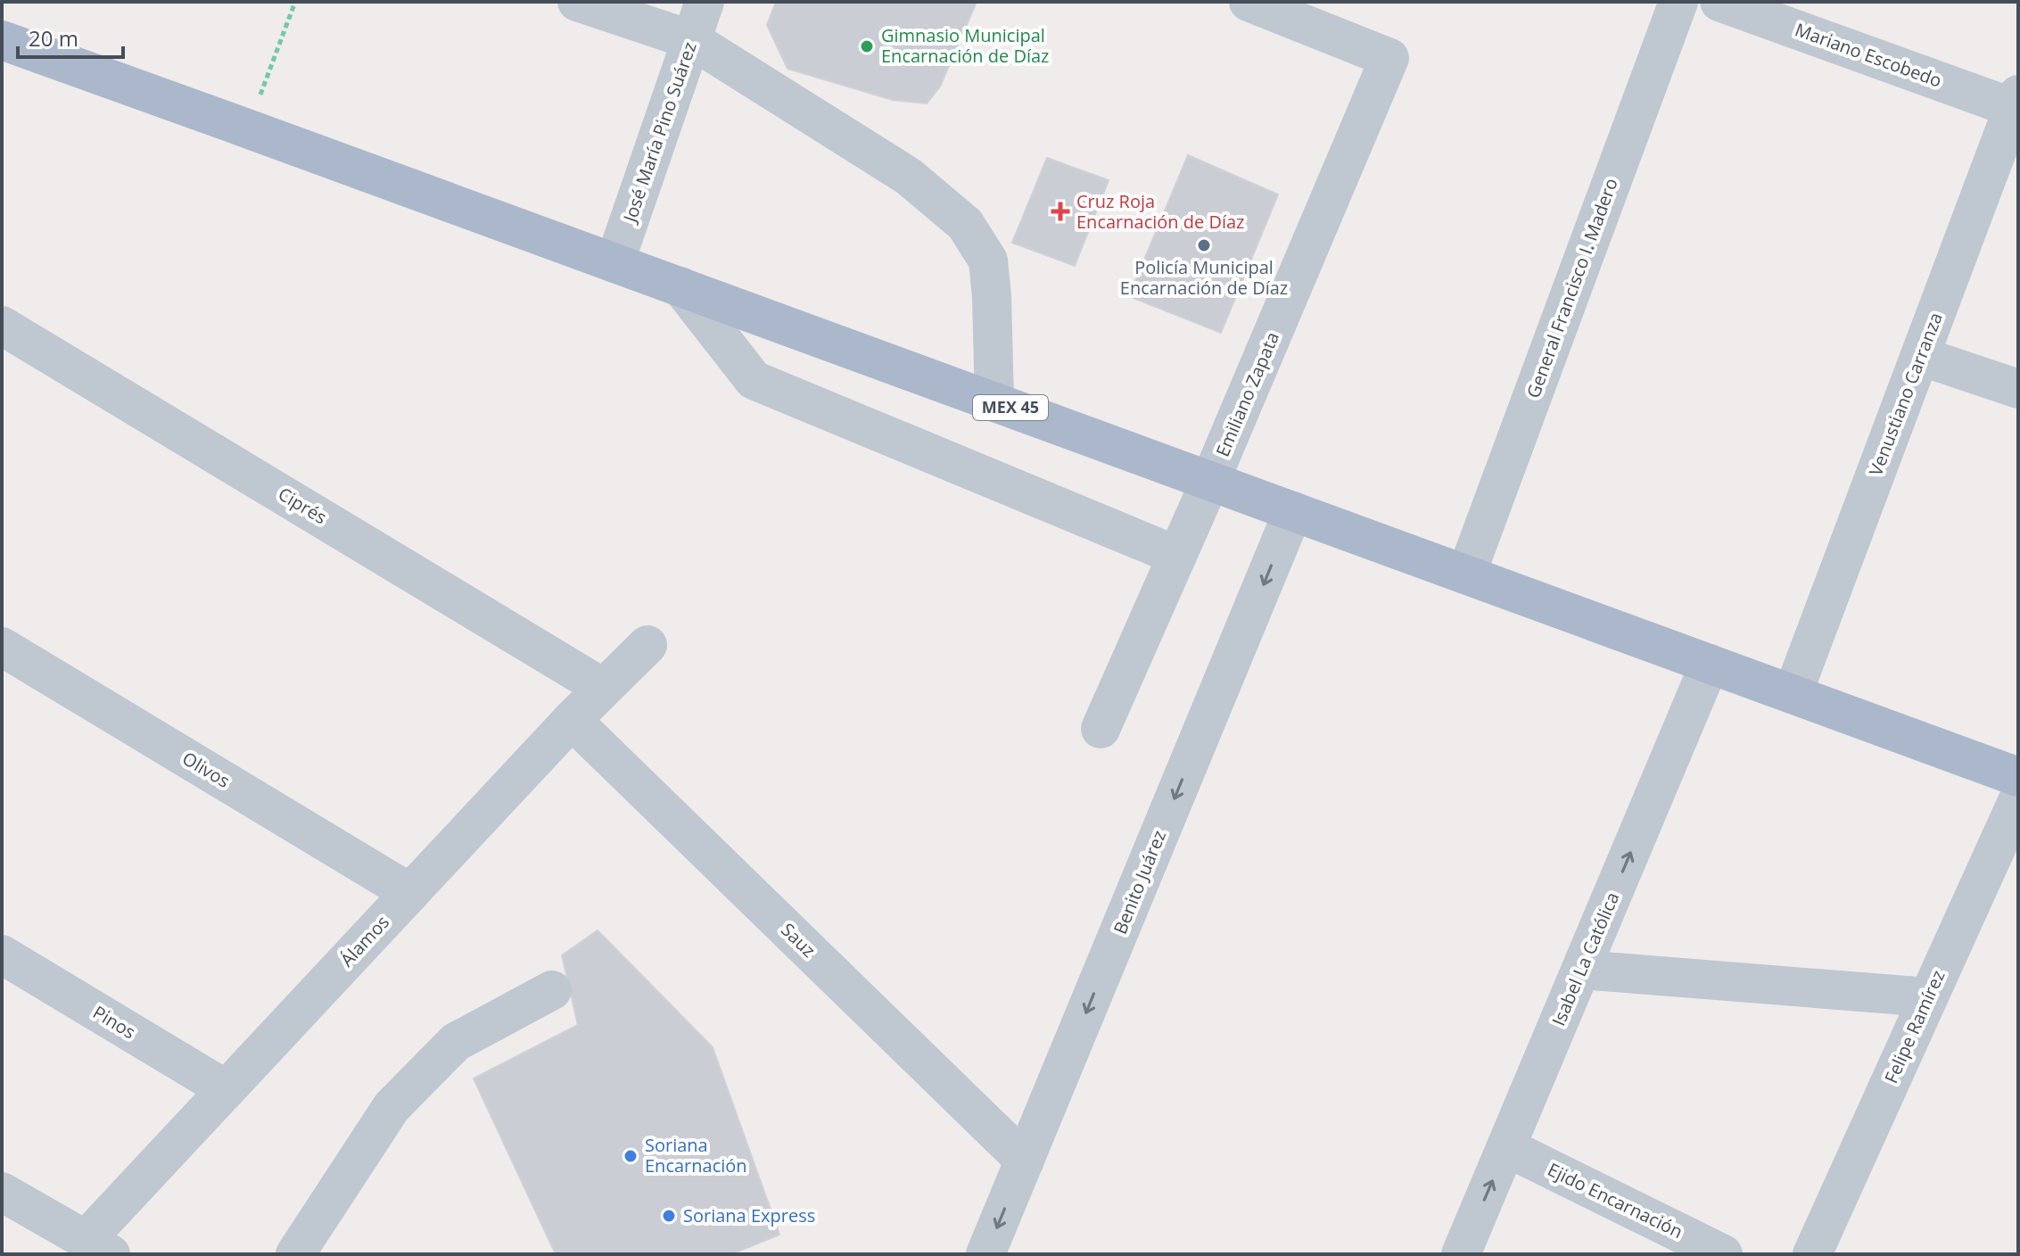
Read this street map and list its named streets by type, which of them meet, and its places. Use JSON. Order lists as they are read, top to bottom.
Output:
{
  "streets": {
    "main road": ["MEX 45"],
    "street": [
      "Mariano Escobedo",
      "José María Pino Suárez",
      "General Francisco I. Madero",
      "Emiliano Zapata",
      "Venustiano Carranza",
      "Ciprés",
      "Olivos",
      "Benito Juárez",
      "Sauz",
      "Álamos",
      "Isabel La Católica",
      "Pinos",
      "Felipe Ramírez",
      "Ejido Encarnación"
    ]
  },
  "crossings": [
    ["Mariano Escobedo", "Venustiano Carranza"],
    ["José María Pino Suárez", "MEX 45"],
    ["General Francisco I. Madero", "MEX 45"],
    ["Emiliano Zapata", "MEX 45"],
    ["Venustiano Carranza", "MEX 45"],
    ["MEX 45", "Benito Juárez"],
    ["MEX 45", "Isabel La Católica"],
    ["Ciprés", "Álamos"],
    ["Olivos", "Álamos"],
    ["Benito Juárez", "Sauz"],
    ["Sauz", "Álamos"],
    ["Álamos", "Pinos"],
    ["Isabel La Católica", "Ejido Encarnación"]
  ],
  "one_way": ["Benito Juárez", "Isabel La Católica"],
  "places": {
    "other": [
      "Gimnasio Municipal Encarnación de Díaz",
      "Policía Municipal Encarnación de Díaz",
      "Soriana Encarnación",
      "Soriana Express"
    ],
    "health": ["Cruz Roja Encarnación de Díaz"]
  },
  "scale_bar": "20 m"
}
